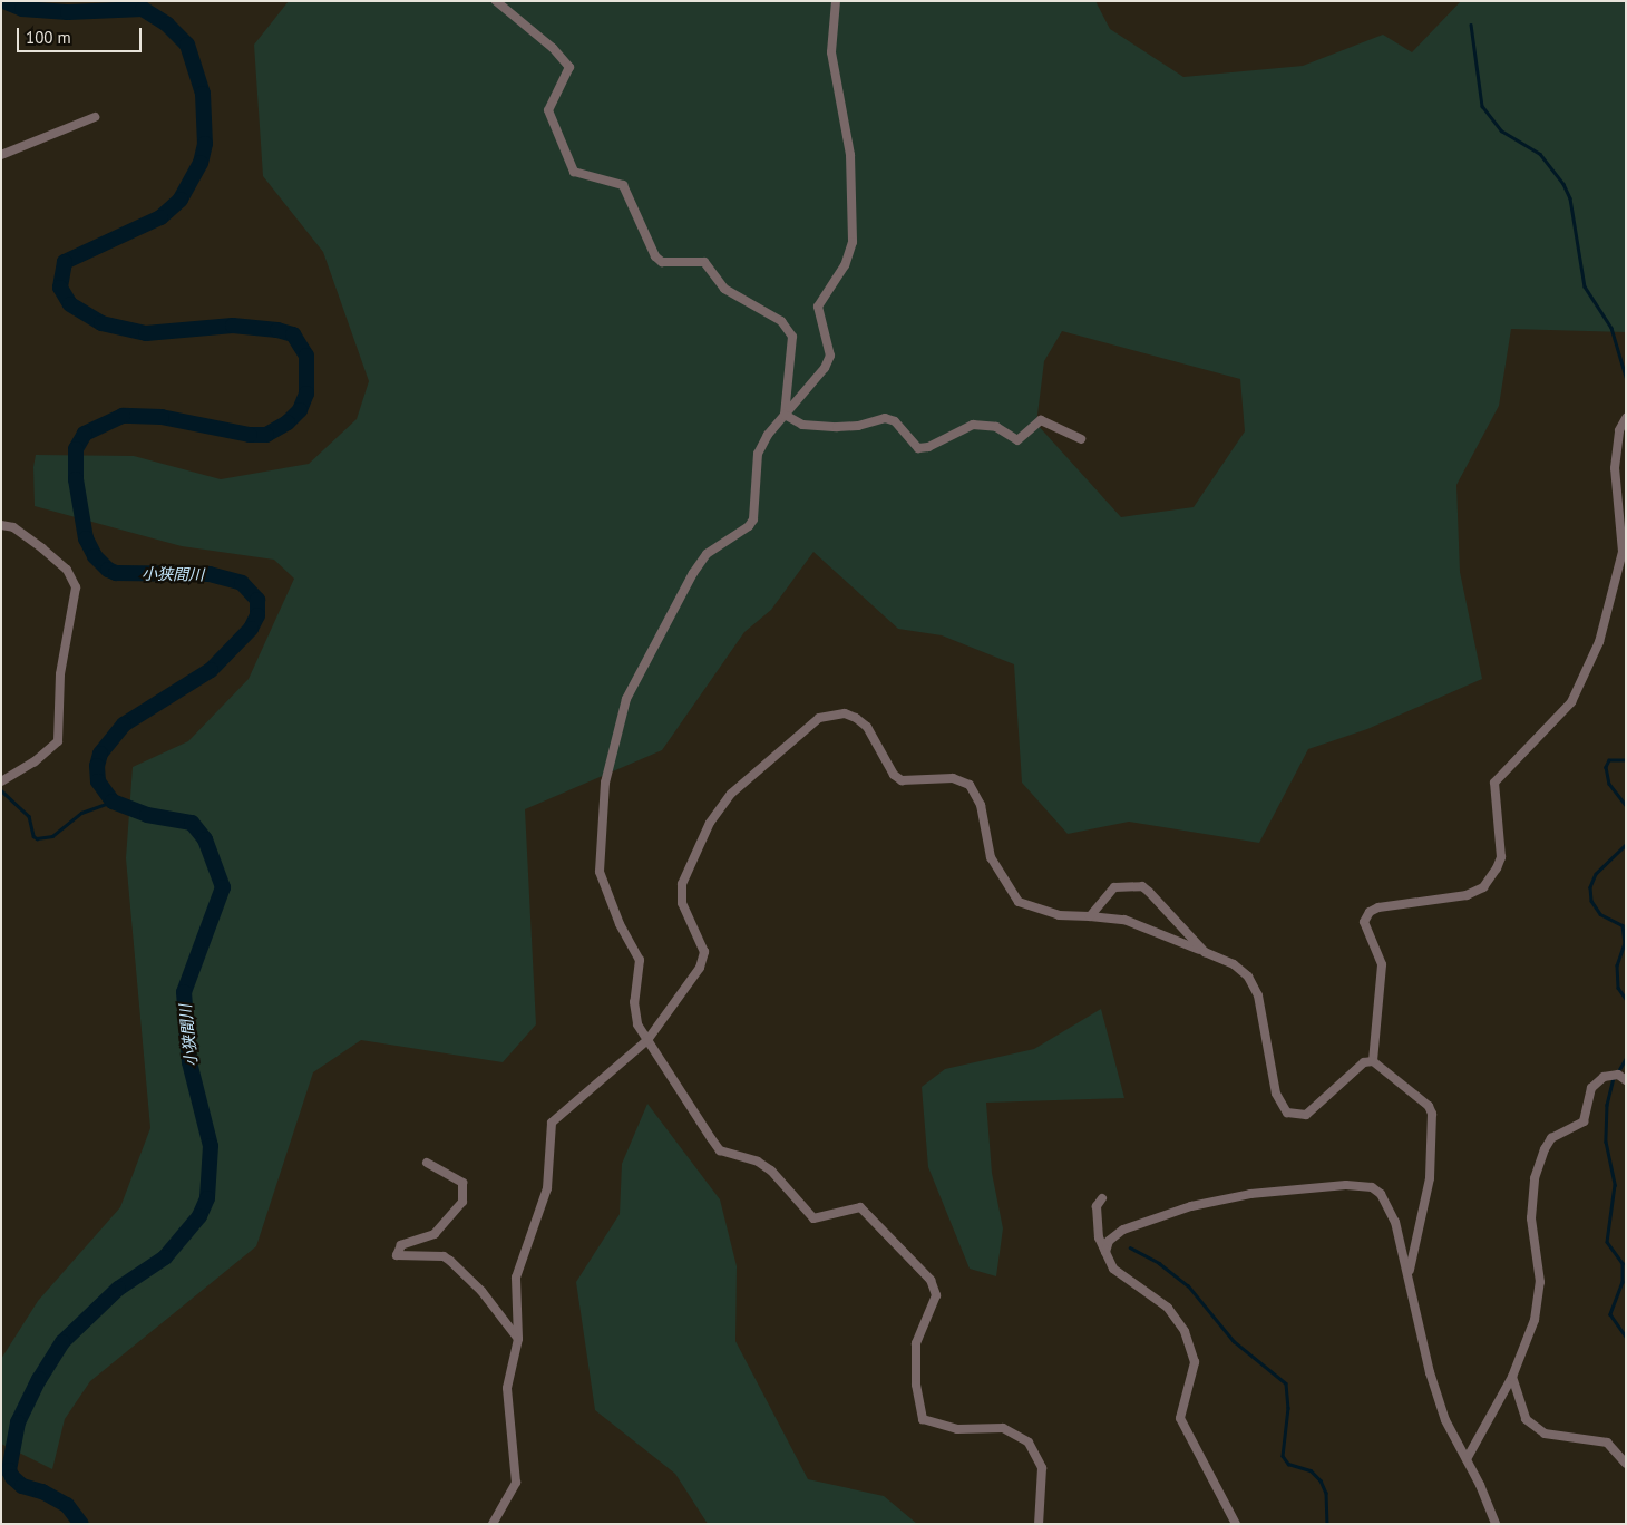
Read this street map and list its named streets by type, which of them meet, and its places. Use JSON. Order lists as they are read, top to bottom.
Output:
{
  "water": ["小狭間川"],
  "scale_bar": "100 m"
}
